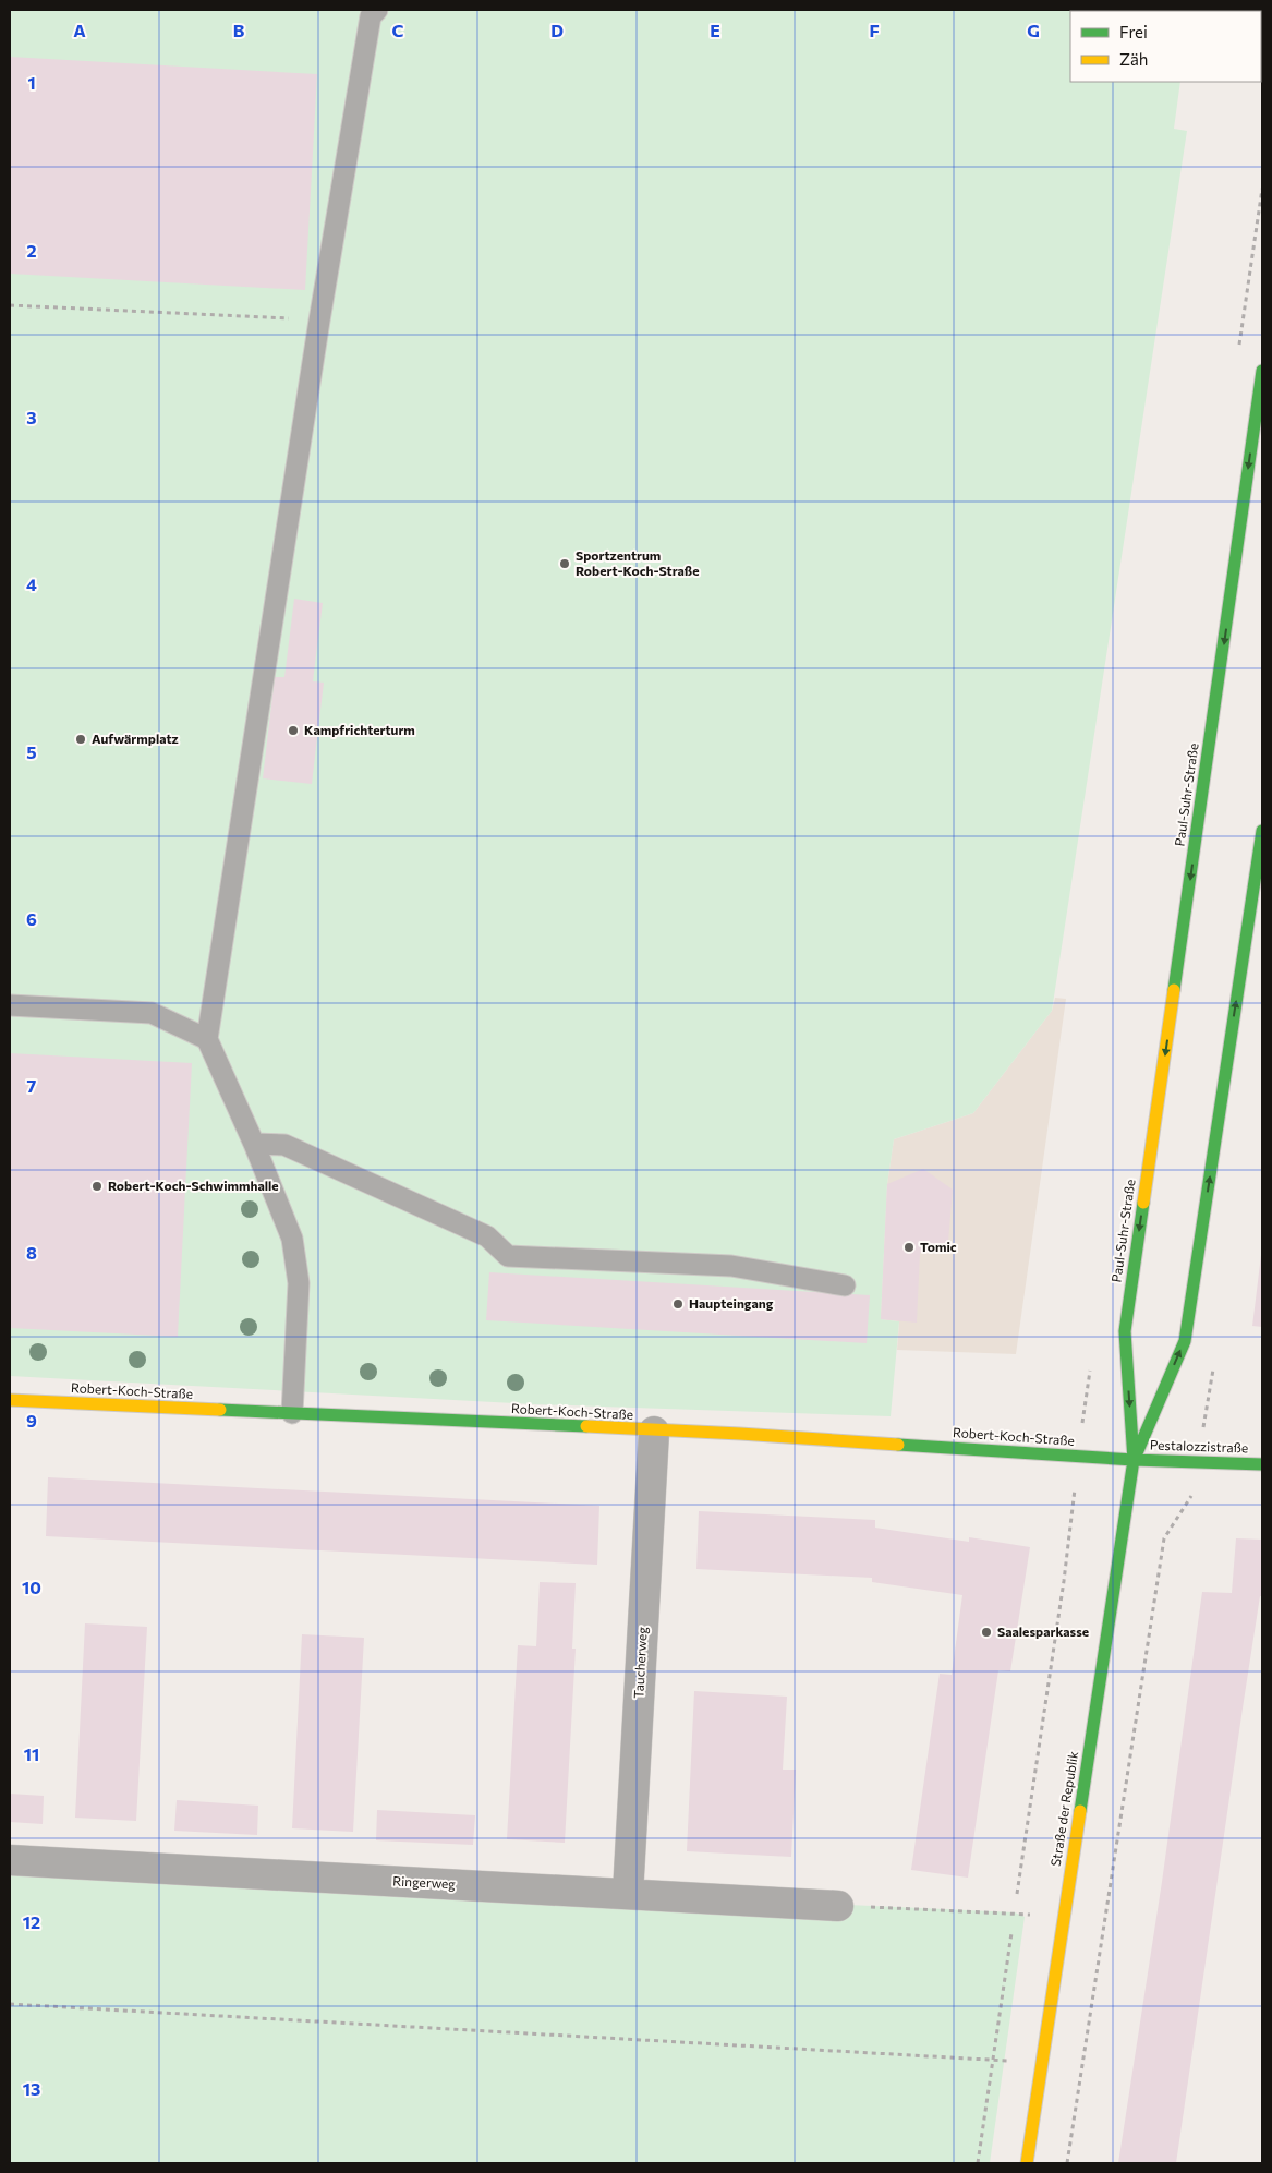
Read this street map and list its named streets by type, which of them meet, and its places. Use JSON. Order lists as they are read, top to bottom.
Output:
{
  "streets": {
    "street": [
      "Paul-Suhr-Straße",
      "Robert-Koch-Straße",
      "Pestalozzistraße",
      "Taucherweg",
      "Straße der Republik",
      "Ringerweg"
    ]
  },
  "crossings": [
    ["Paul-Suhr-Straße", "Robert-Koch-Straße"],
    ["Paul-Suhr-Straße", "Pestalozzistraße"],
    ["Paul-Suhr-Straße", "Straße der Republik"],
    ["Robert-Koch-Straße", "Pestalozzistraße"],
    ["Robert-Koch-Straße", "Taucherweg"],
    ["Robert-Koch-Straße", "Straße der Republik"],
    ["Pestalozzistraße", "Straße der Republik"],
    ["Taucherweg", "Ringerweg"]
  ],
  "places": [
    "Sportzentrum Robert-Koch-Straße",
    "Kampfrichterturm",
    "Aufwärmplatz",
    "Robert-Koch-Schwimmhalle",
    "Tomic",
    "Haupteingang",
    "Saalesparkasse"
  ],
  "legend": ["Frei", "Zäh"],
  "grid": {
    "columns": [
      "A",
      "B",
      "C",
      "D",
      "E",
      "F",
      "G"
    ],
    "rows": [
      "1",
      "2",
      "3",
      "4",
      "5",
      "6",
      "7",
      "8",
      "9",
      "10",
      "11",
      "12",
      "13"
    ]
  }
}
